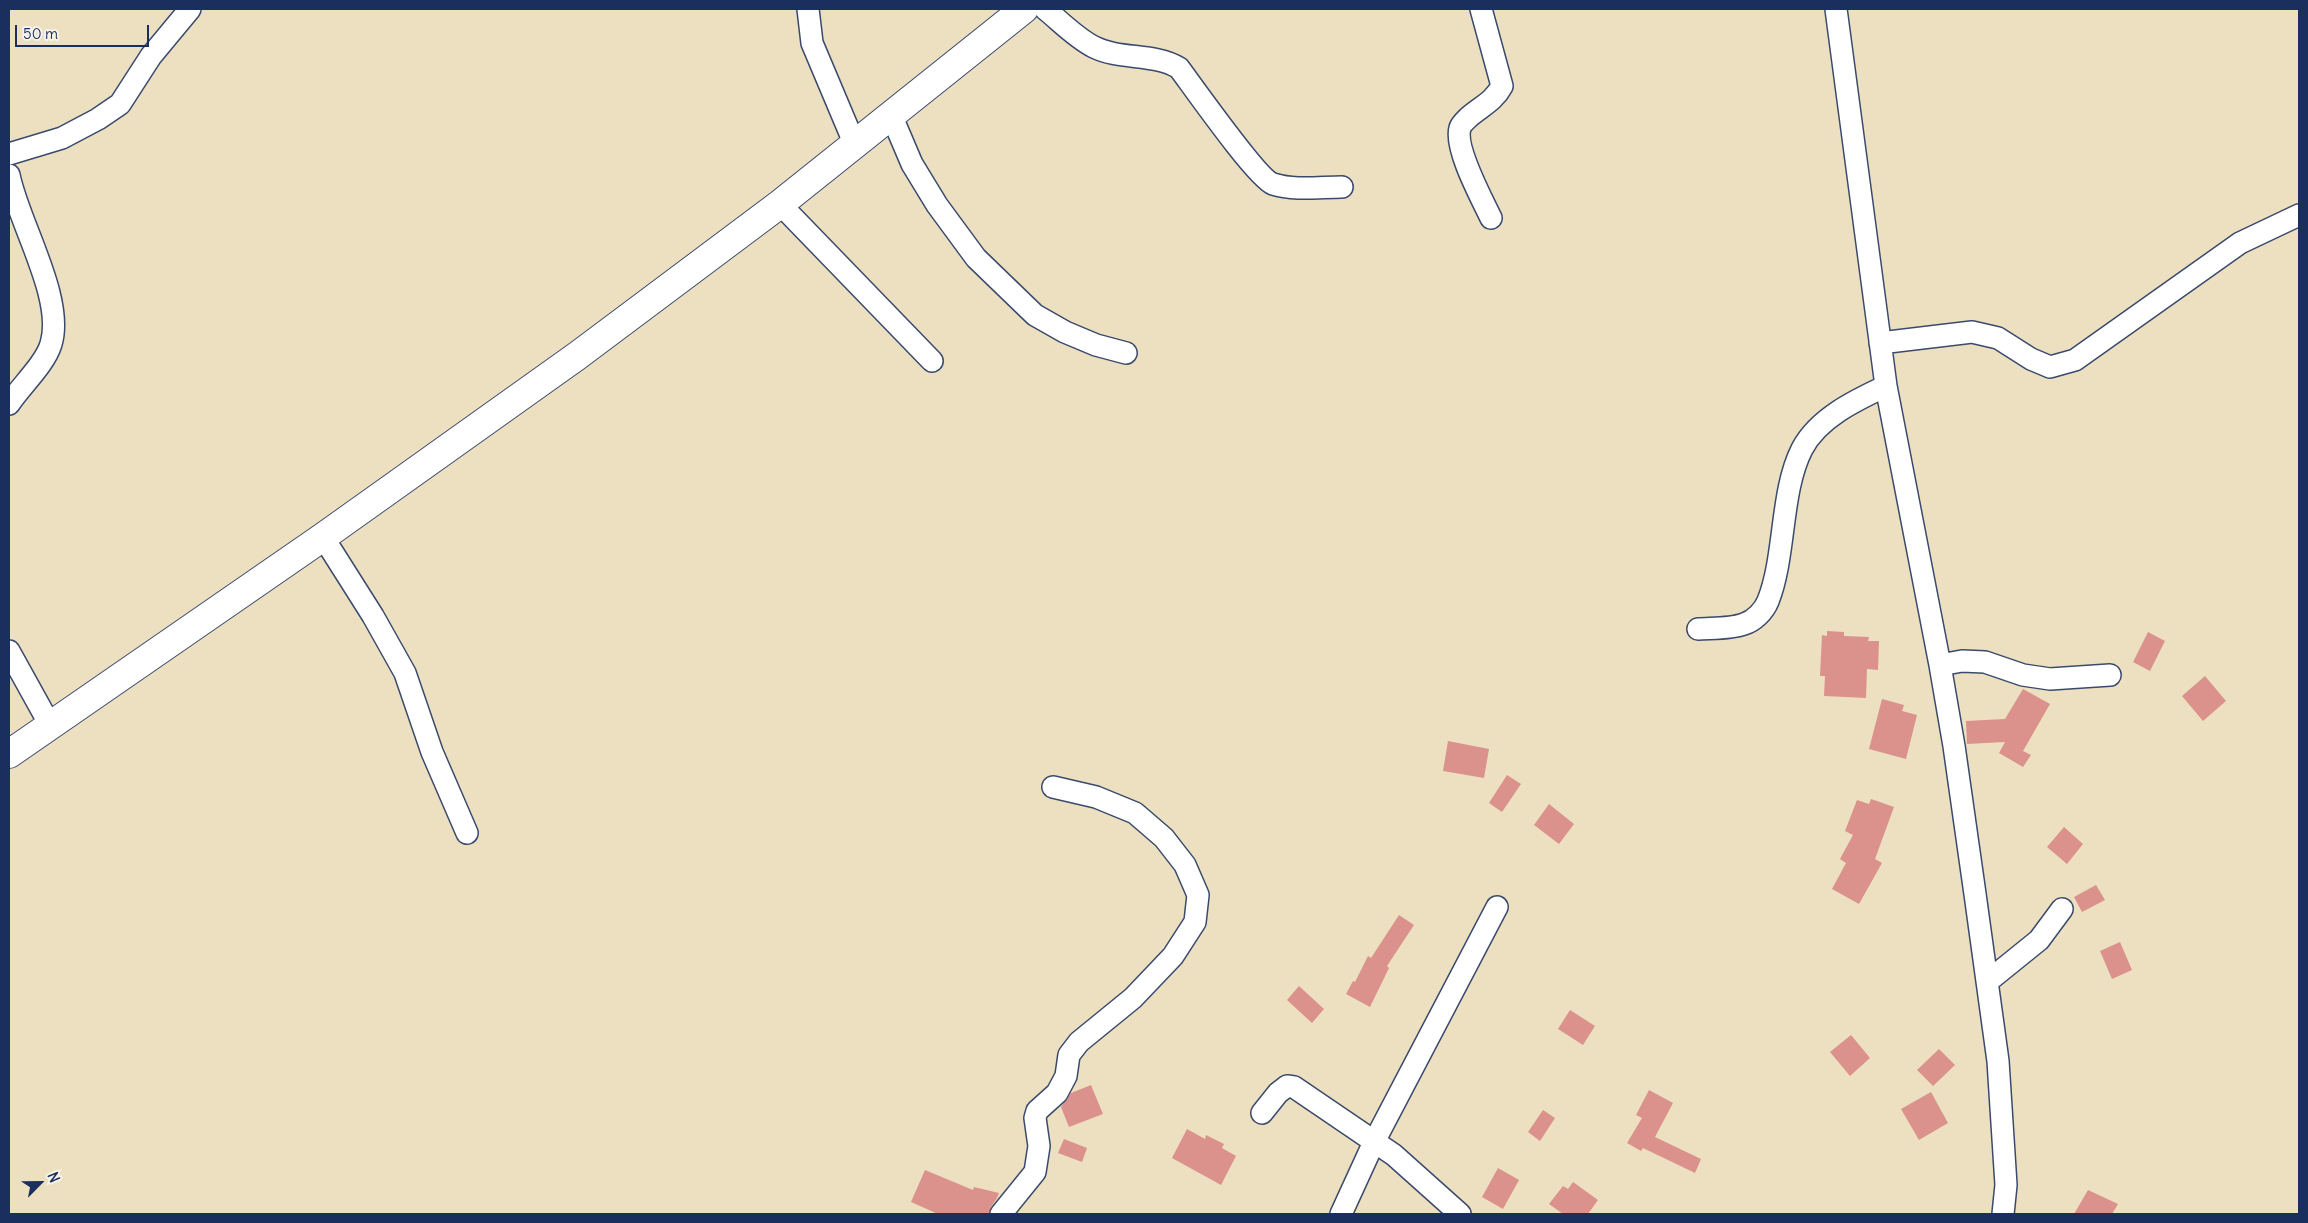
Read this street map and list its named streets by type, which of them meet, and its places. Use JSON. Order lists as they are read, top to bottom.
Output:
{
  "scale_bar": "50 m",
  "north": "top right"
}
